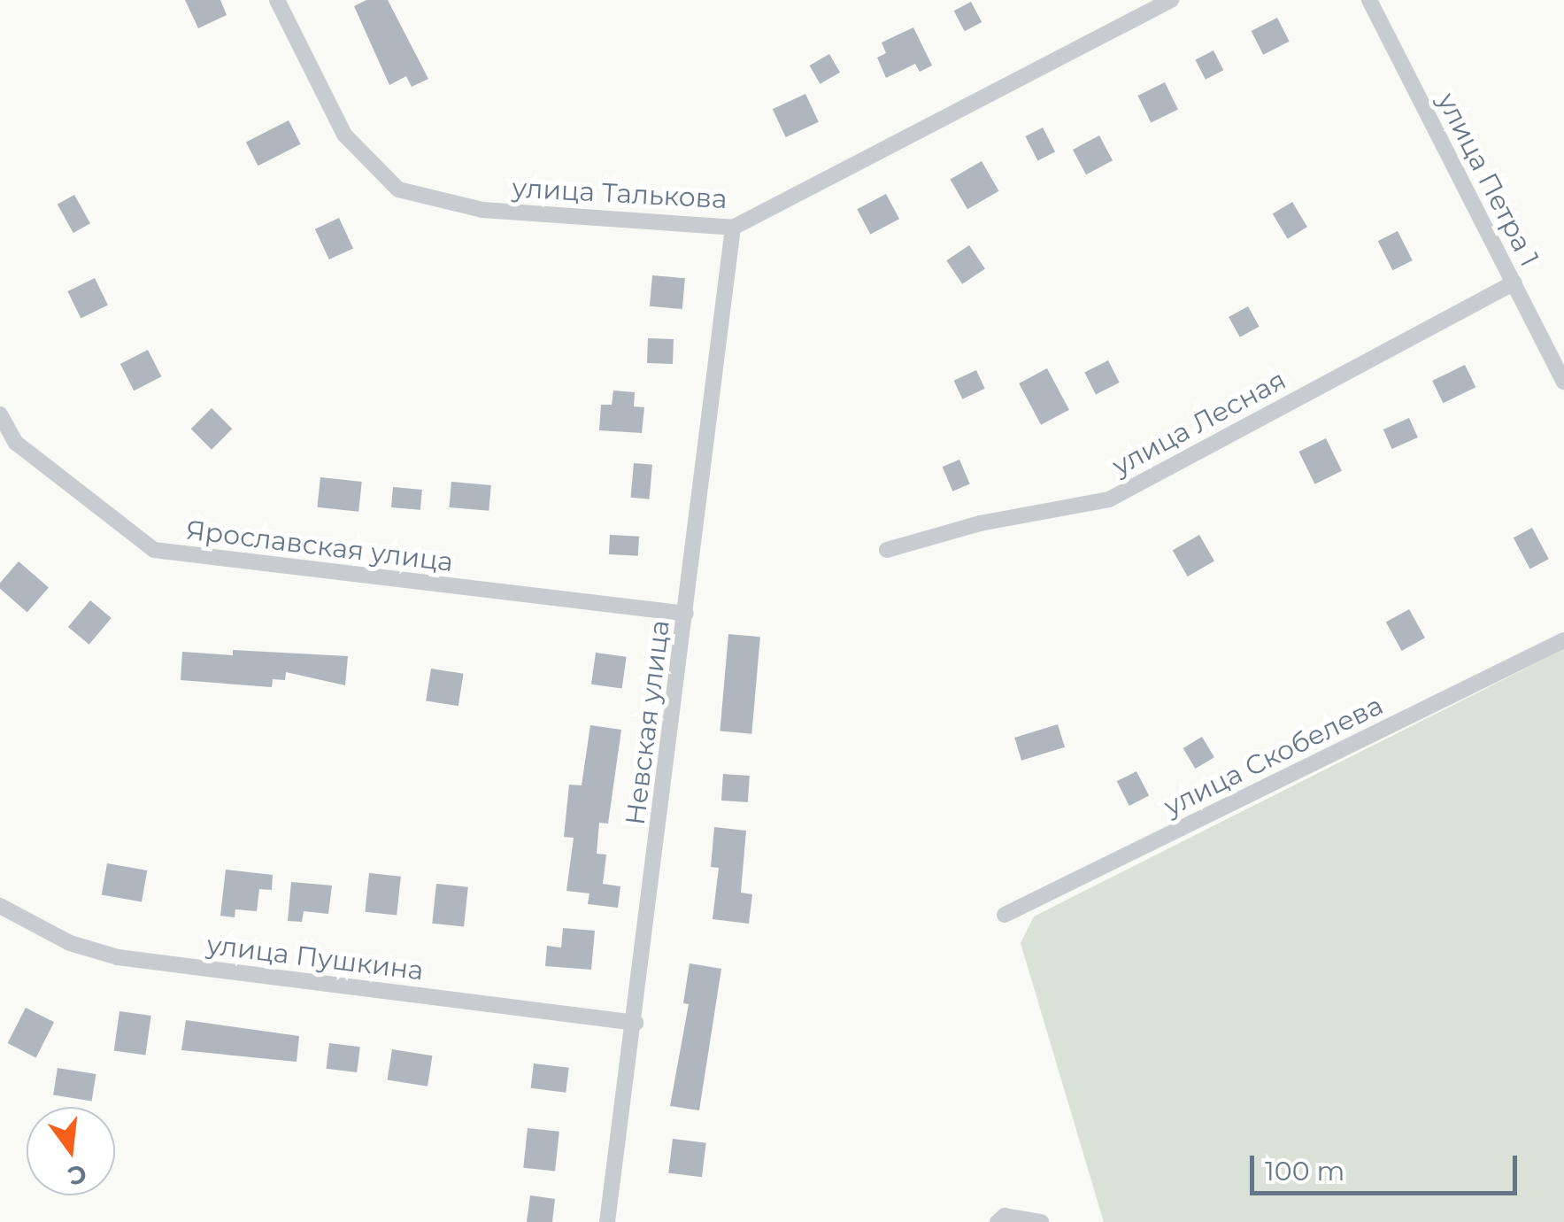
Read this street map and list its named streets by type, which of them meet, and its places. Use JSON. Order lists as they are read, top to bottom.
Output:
{
  "streets": {
    "street": [
      "улица Петра 1",
      "улица Талькова",
      "улица Лесная",
      "Ярославская улица",
      "Невская улица",
      "улица Скобелева",
      "улица Пушкина"
    ]
  },
  "crossings": [
    ["улица Петра 1", "улица Лесная"],
    ["улица Талькова", "Невская улица"],
    ["Ярославская улица", "Невская улица"],
    ["Невская улица", "улица Пушкина"]
  ],
  "scale_bar": "100 m",
  "north": "bottom"
}
